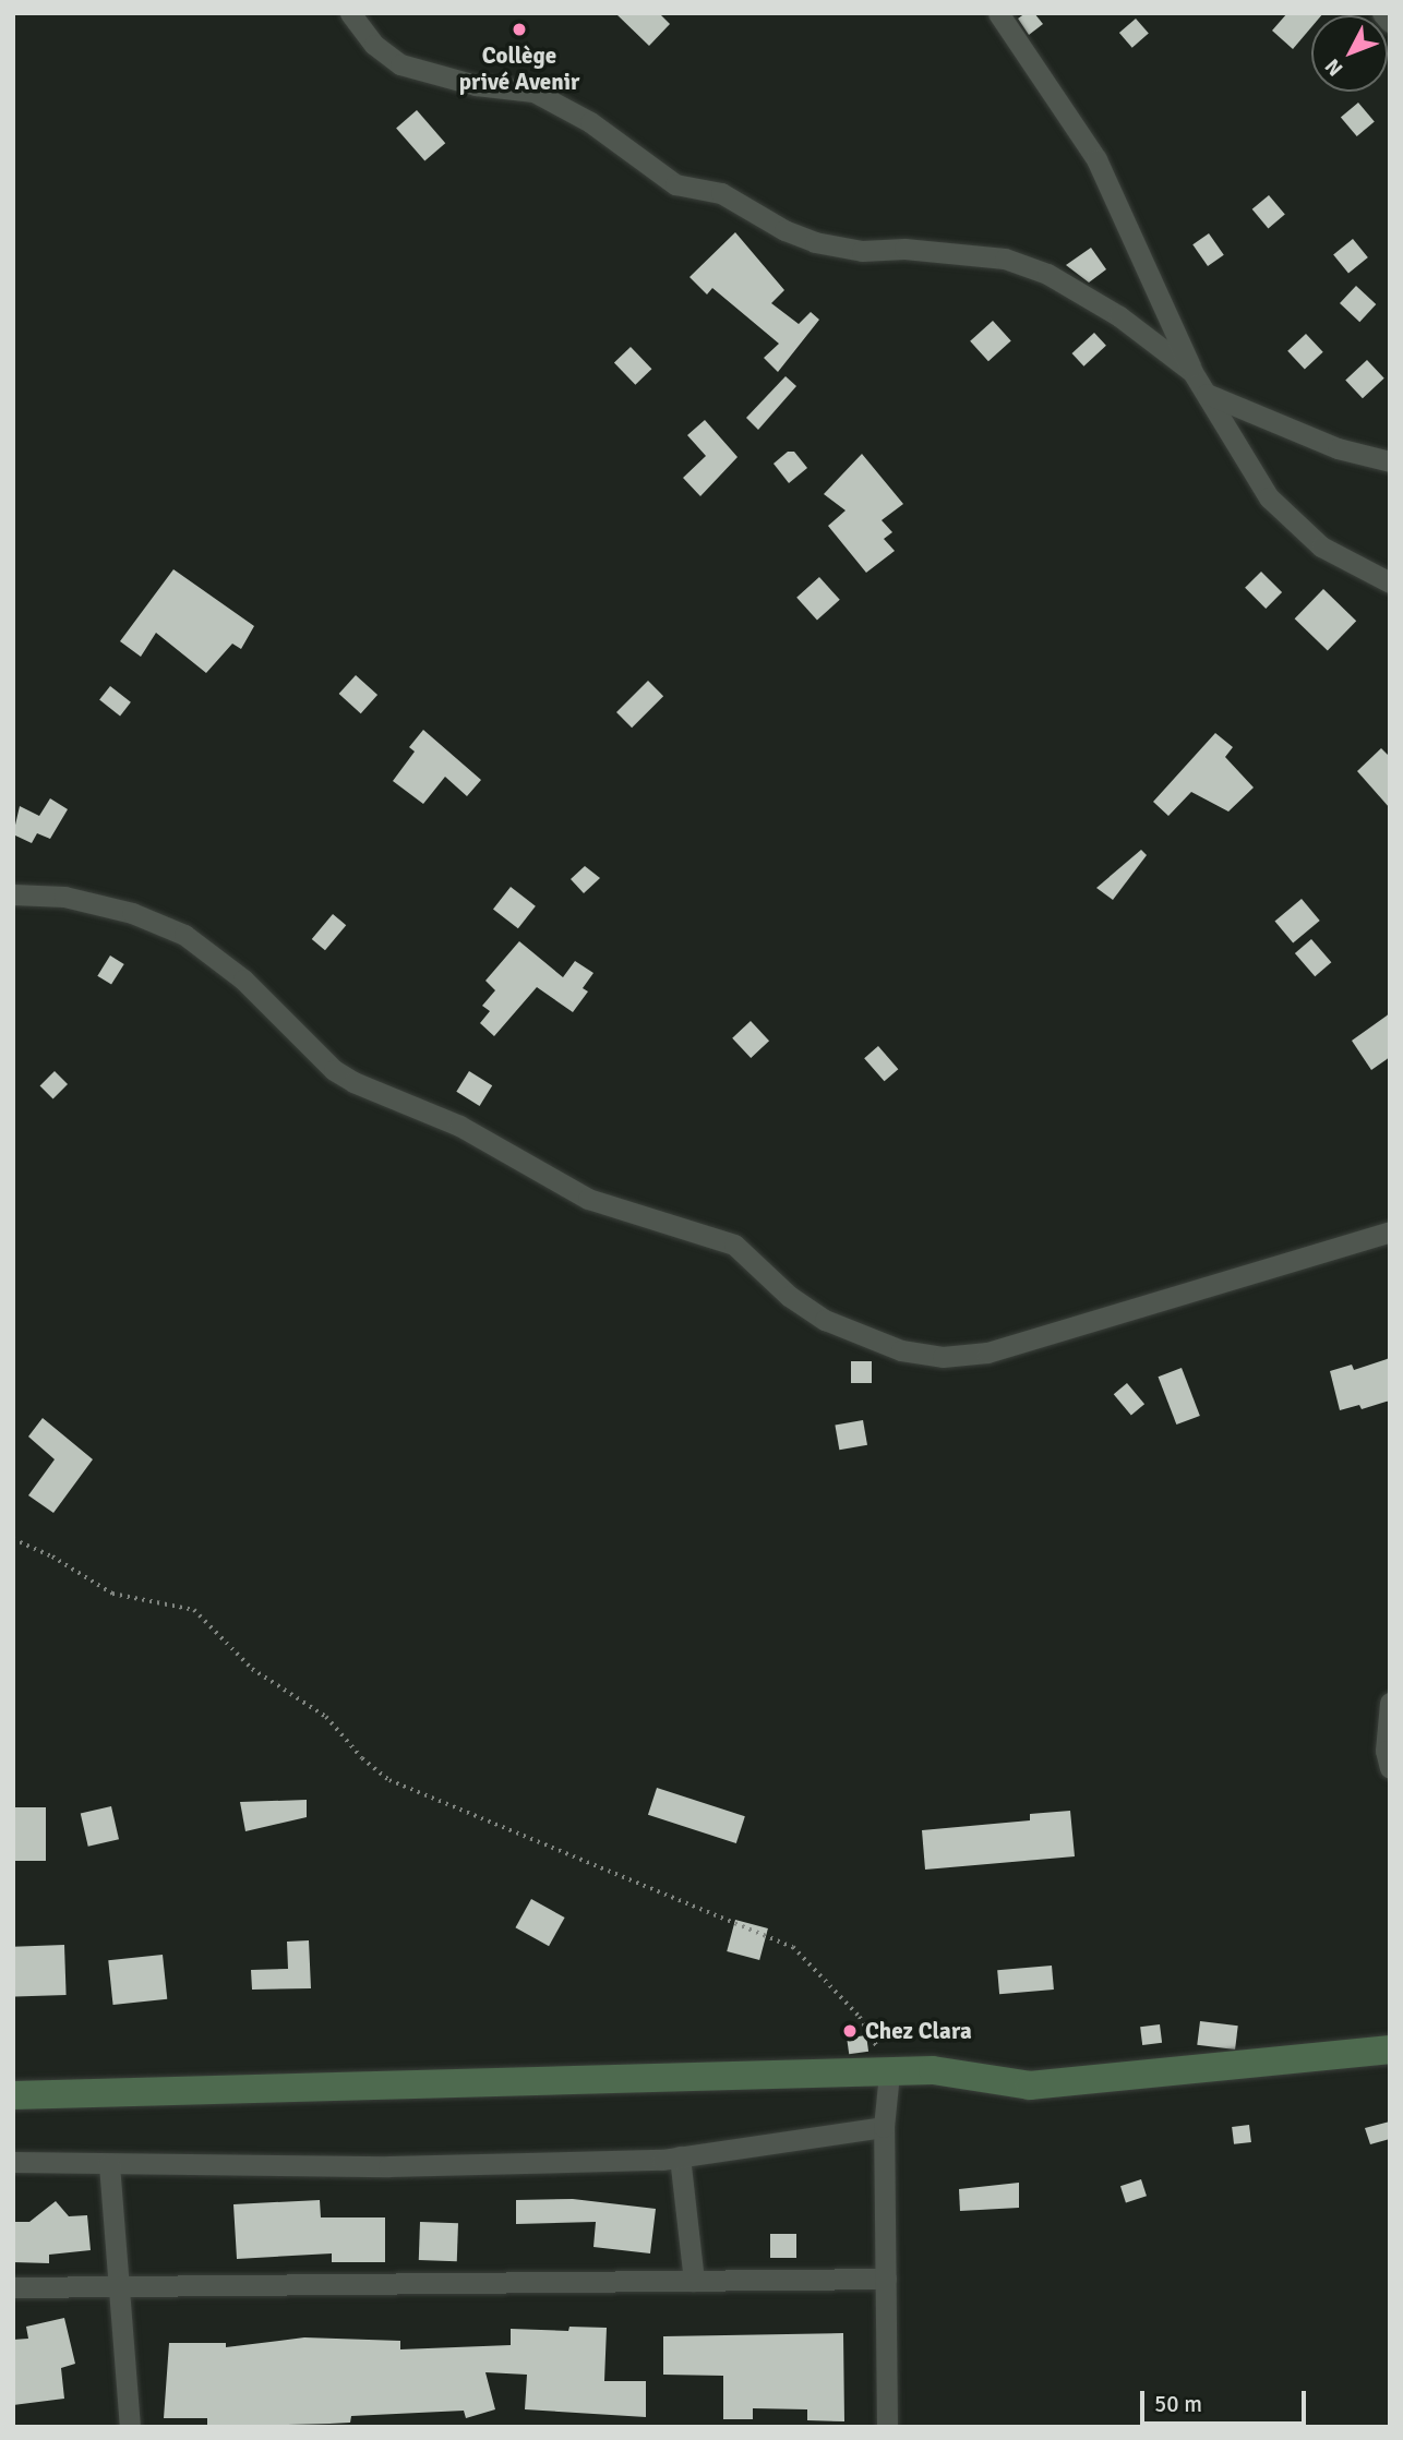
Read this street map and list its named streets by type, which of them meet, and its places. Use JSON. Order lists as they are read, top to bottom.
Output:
{
  "places": ["Collège privé Avenir", "Chez Clara"],
  "scale_bar": "50 m",
  "north": "bottom left"
}
